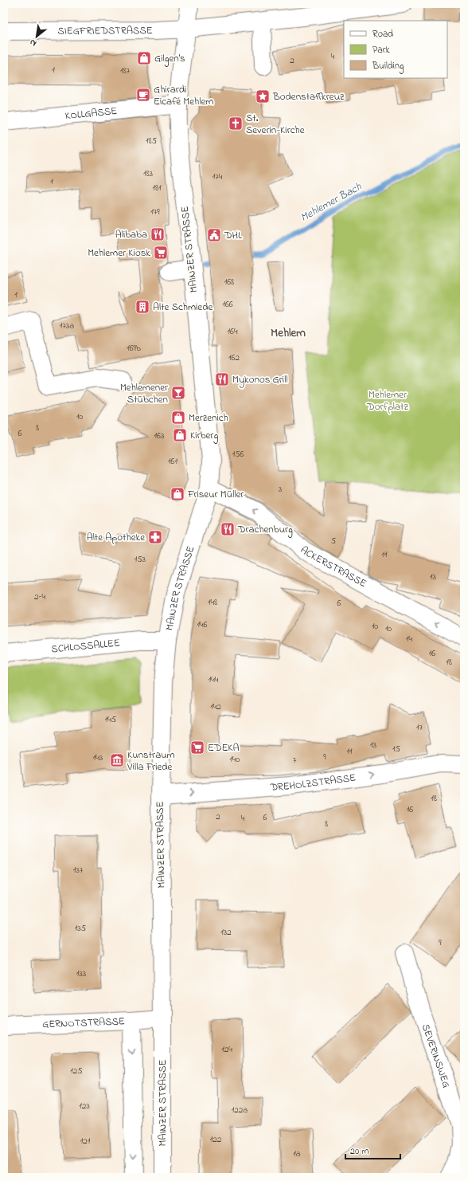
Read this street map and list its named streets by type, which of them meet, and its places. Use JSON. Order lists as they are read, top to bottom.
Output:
{
  "streets": {
    "street": [
      "SIEGFRIEDSTRASSE",
      "KOLLGASSE",
      "MAINZER STRASSE",
      "ACKERSTRASSE",
      "SCHLOSSALLEE",
      "DREHOLZSTRASSE",
      "GERNOTSTRASSE",
      "SEVERINSWEG"
    ]
  },
  "crossings": [
    ["SIEGFRIEDSTRASSE", "MAINZER STRASSE"],
    ["KOLLGASSE", "MAINZER STRASSE"],
    ["MAINZER STRASSE", "ACKERSTRASSE"],
    ["MAINZER STRASSE", "SCHLOSSALLEE"],
    ["MAINZER STRASSE", "DREHOLZSTRASSE"],
    ["MAINZER STRASSE", "GERNOTSTRASSE"]
  ],
  "one_way": ["ACKERSTRASSE", "DREHOLZSTRASSE"],
  "districts": ["Mehlem"],
  "water": ["Mehlemer Bach"],
  "parks": ["Mehlemer Dorfplatz"],
  "places": {
    "shop": [
      "Gilgen's",
      "Merzenich",
      "Kirberg",
      "Friseur Müller"
    ],
    "cafe": ["Ghirardi Eicafé Mehlem"],
    "place": ["Bodenstaffkreuz"],
    "church": ["St. Severin-Kirche"],
    "restaurant": ["Alibaba", "Mykonos Grill", "Drachenburg"],
    "public building": ["DHL"],
    "supermarket": ["Mehlemer Kiosk", "EDEKA"],
    "building": ["Alte Schmiede"],
    "bar": ["Mehlemener Stübchen"],
    "pharmacy": ["Alte Apotheke"],
    "museum": ["Kunstraum Villa Friede"]
  },
  "house_numbers": [
    "4",
    "2",
    "1",
    "187",
    "185",
    "183",
    "174",
    "1",
    "181",
    "179",
    "168",
    "1",
    "166",
    "173a",
    "164",
    "169b",
    "162",
    "10",
    "8",
    "6",
    "163",
    "156",
    "161",
    "3",
    "5",
    "11",
    "153",
    "13",
    "2-4",
    "148",
    "6",
    "146",
    "10",
    "10",
    "14",
    "16",
    "18",
    "144",
    "142",
    "145",
    "17",
    "13",
    "15",
    "11",
    "9",
    "143",
    "140",
    "7",
    "18",
    "16",
    "2",
    "6",
    "4",
    "8",
    "137",
    "135",
    "132",
    "9",
    "133",
    "124",
    "125",
    "123",
    "122a",
    "122",
    "121",
    "1a"
  ],
  "legend": ["Road", "Park", "Building"],
  "scale_bar": "20 m",
  "north": "bottom left"
}
